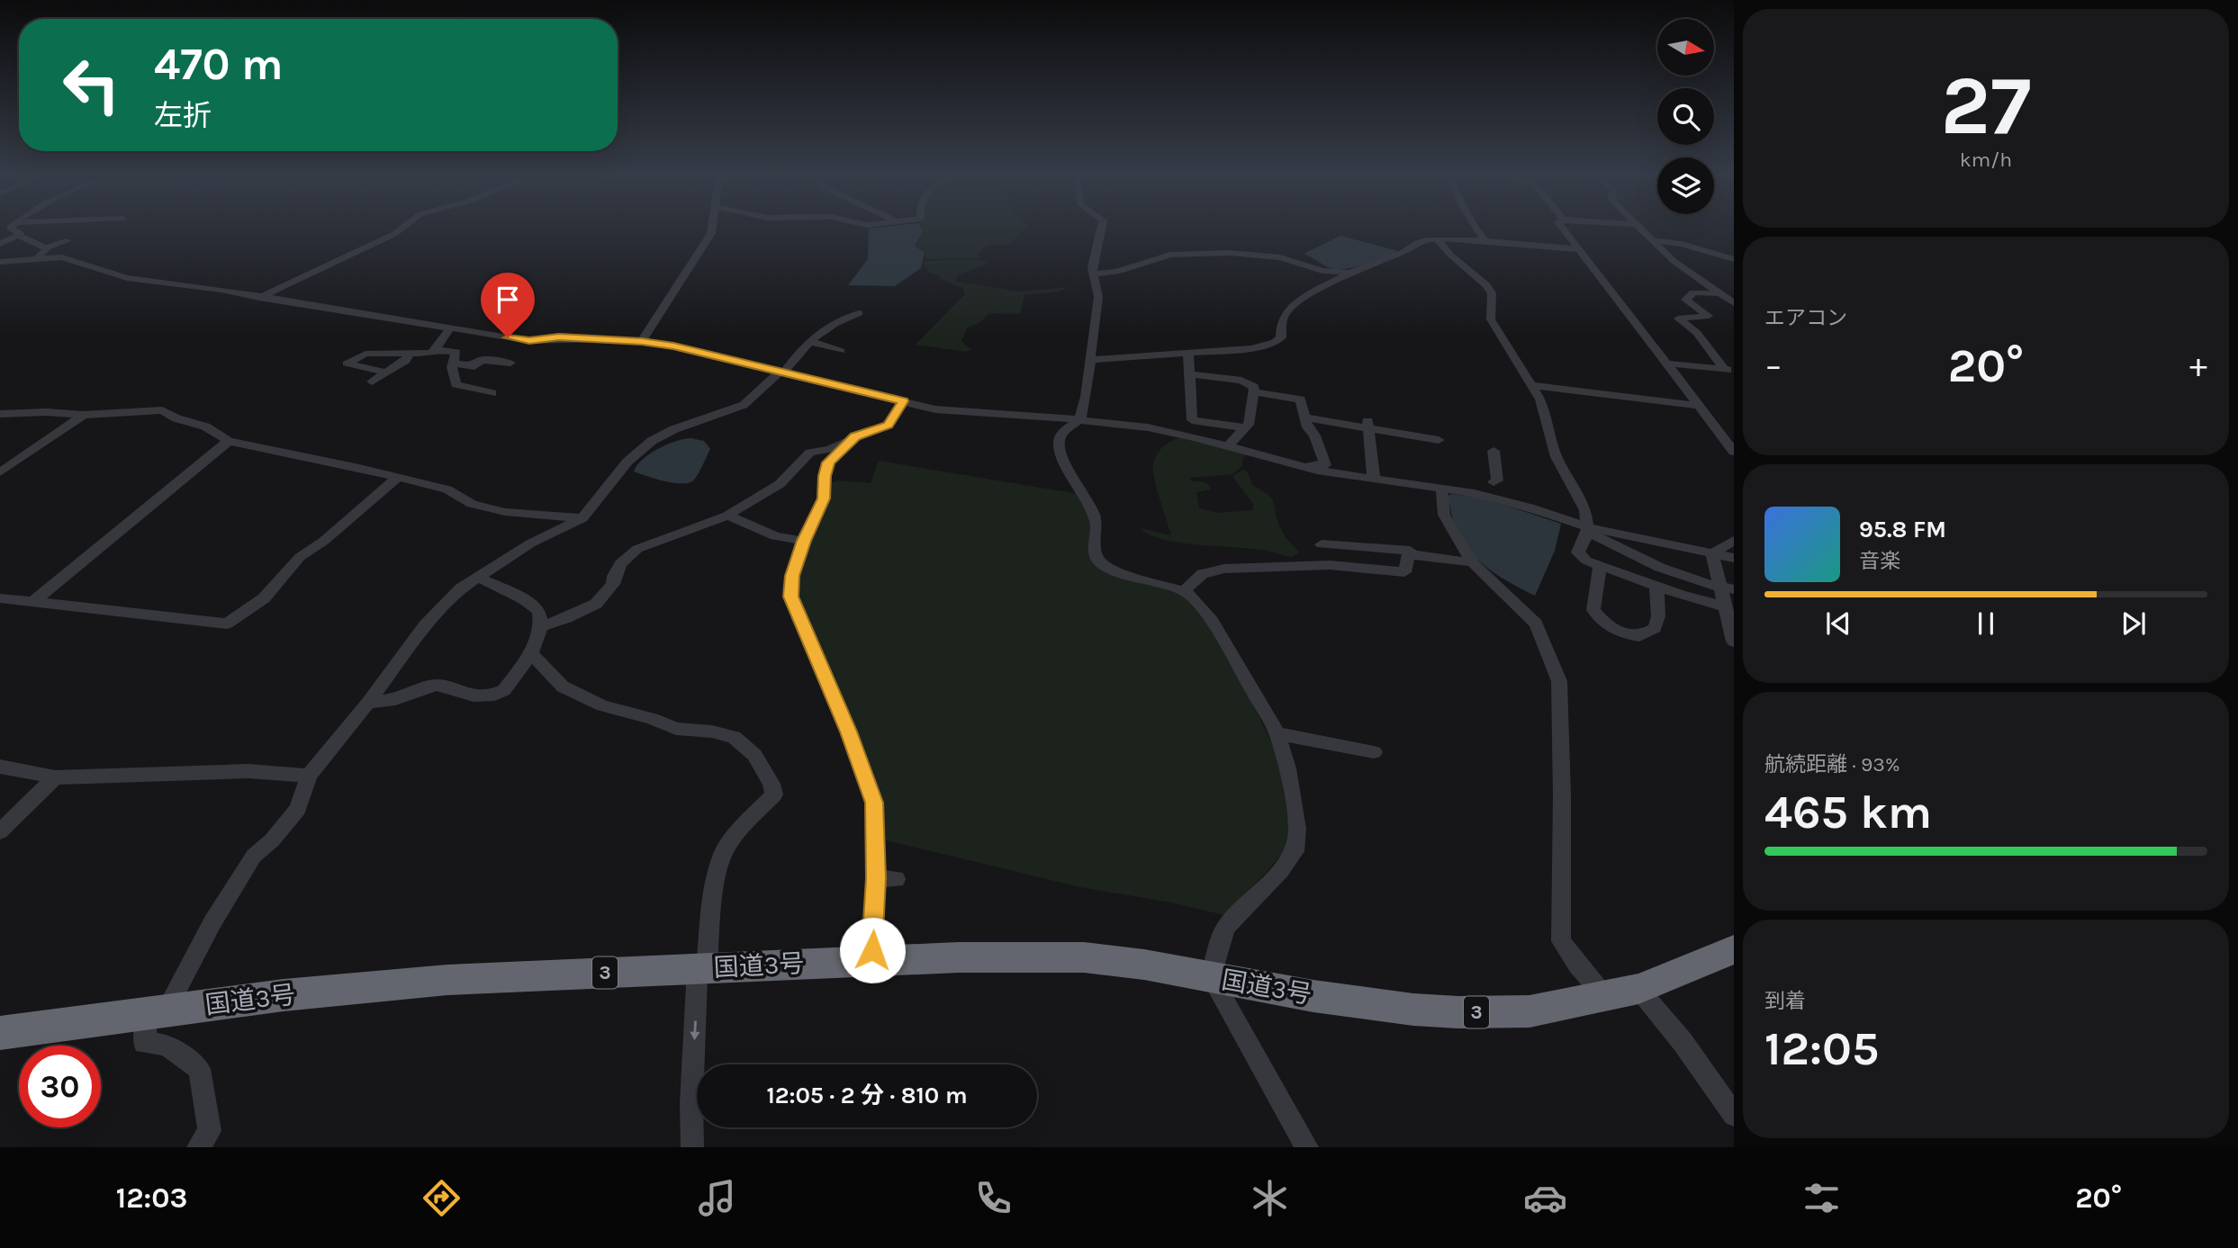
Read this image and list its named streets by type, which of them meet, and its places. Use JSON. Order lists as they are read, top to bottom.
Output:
{
  "streets": {
    "highway": ["国道3号", "3"]
  },
  "north": "right",
  "page": {
    "tile": [
      ["27", "km/h"],
      "エアコン",
      ["航続距離 · 93%", "465 km"],
      ["到着", "12:05"]
    ],
    "turn": ["470 m", "左折"],
    "heat": ["−", "20°", "+"],
    "song": ["95.8 FM", "音楽"],
    "limit": "30",
    "trip": "12:05 · 2 分 · 810 m",
    "tabs": ["12:03", "20°"]
  }
}
